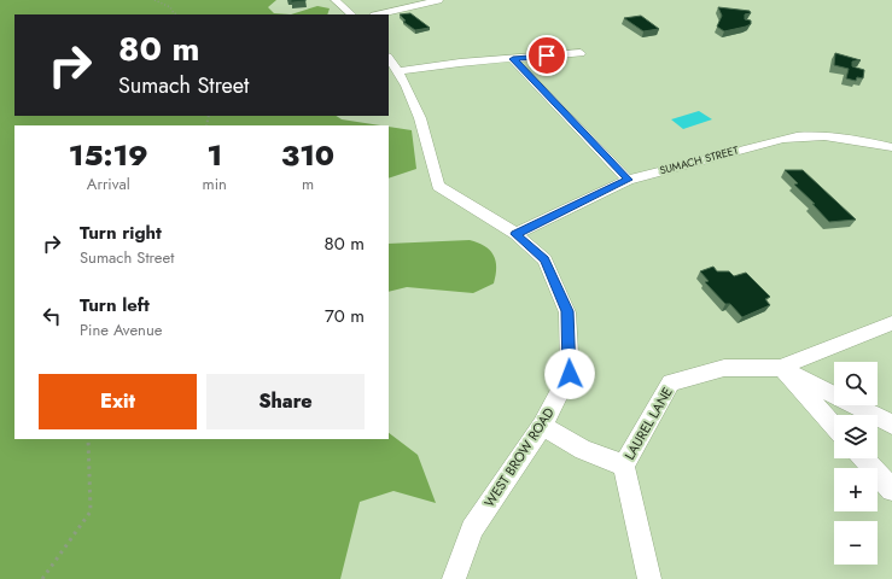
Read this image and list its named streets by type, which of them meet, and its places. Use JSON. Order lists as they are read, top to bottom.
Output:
{
  "streets": {
    "street": ["SUMACH STREET", "LAUREL LANE", "WEST BROW ROAD"]
  },
  "crossings": [
    ["SUMACH STREET", "WEST BROW ROAD"]
  ],
  "page": {
    "turn": ["80 m", "Sumach Street"],
    "eta": [
      "15:19",
      "Arrival",
      "1",
      "min",
      "310",
      "m"
    ],
    "list": [
      {
        "name": "Turn right",
        "note": "Sumach Street",
        "value": "80 m"
      },
      {
        "name": "Turn left",
        "note": "Pine Avenue",
        "value": "70 m"
      }
    ],
    "map_buttons": ["+", "−"],
    "buttons": ["Exit", "Share"]
  }
}
